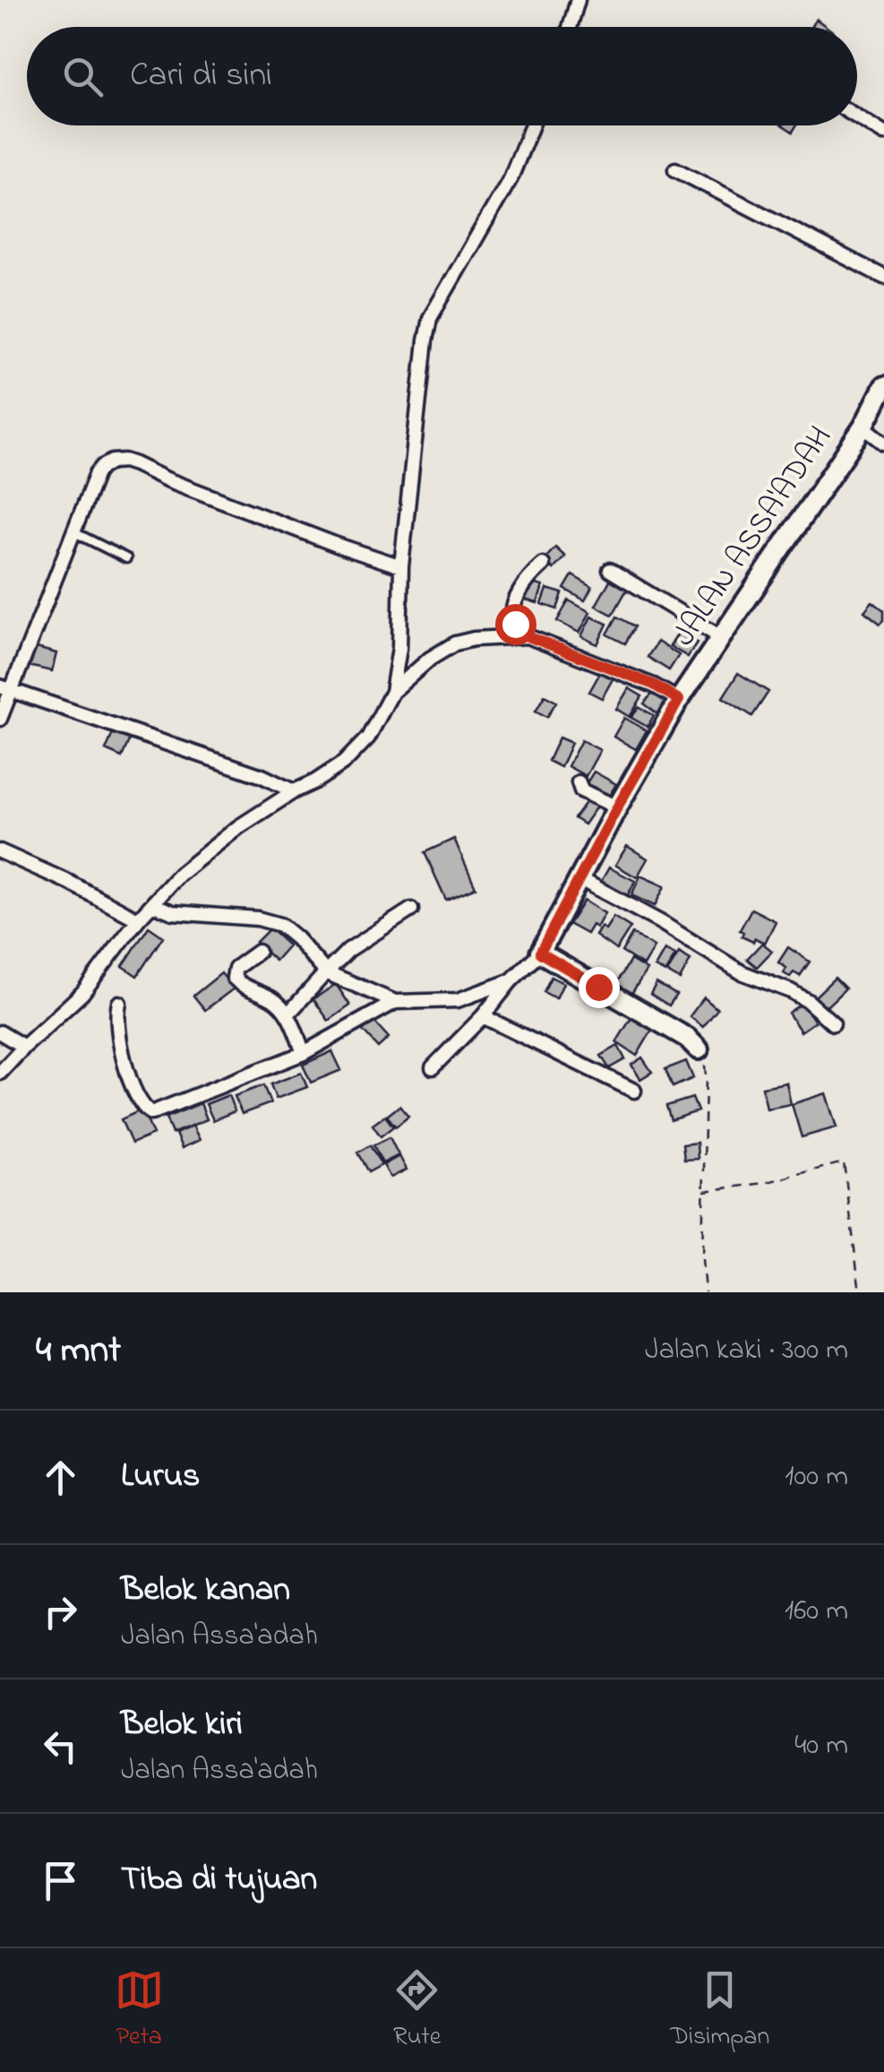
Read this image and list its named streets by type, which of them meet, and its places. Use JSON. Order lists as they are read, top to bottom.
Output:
{
  "streets": {
    "street": ["JALAN ASSA'ADAH"]
  },
  "page": {
    "search": "Cari di sini",
    "heading": ["4 mnt", "Jalan kaki · 300 m"],
    "list": [
      ["Lurus", "100 m"],
      ["Belok kanan", "Jalan Assa'adah", "160 m"],
      ["Belok kiri", "Jalan Assa'adah", "40 m"],
      "Tiba di tujuan"
    ],
    "nav": ["Peta", "Rute", "Disimpan"]
  }
}
